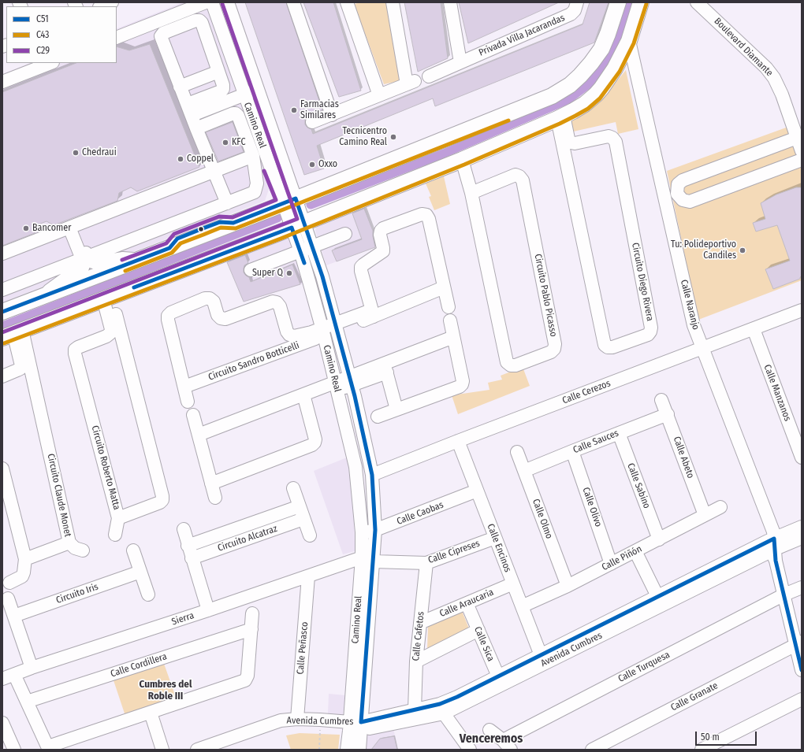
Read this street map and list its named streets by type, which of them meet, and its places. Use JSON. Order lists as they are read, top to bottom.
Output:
{
  "streets": {
    "street": [
      "Privada Villa Jacarandas",
      "Boulevard Diamante",
      "Camino Real",
      "Circuito Diego Rivera",
      "Circuito Pablo Picasso",
      "Calle Naranjo",
      "Circuito Sandro Botticelli",
      "Calle Cerezos",
      "Calle Manzanos",
      "Calle Sauces",
      "Calle Abeto",
      "Circuito Roberto Matta",
      "Calle Sabino",
      "Circuito Claude Monet",
      "Calle Olivo",
      "Calle Caobas",
      "Calle Olmo",
      "Circuito Alcatraz",
      "Calle Encinos",
      "Calle Cipreses",
      "Calle Piñón",
      "Circuito Iris",
      "Calle Araucaria",
      "Sierra",
      "Calle Cafetos",
      "Calle Sica",
      "Calle Peñasco",
      "Avenida Cumbres",
      "Calle Cordillera",
      "Calle Turquesa",
      "Calle Granate"
    ]
  },
  "crossings": [
    ["Camino Real", "Circuito Sandro Botticelli"],
    ["Camino Real", "Calle Cerezos"],
    ["Camino Real", "Calle Caobas"],
    ["Camino Real", "Calle Cipreses"],
    ["Camino Real", "Sierra"],
    ["Camino Real", "Avenida Cumbres"],
    ["Calle Naranjo", "Calle Cerezos"],
    ["Calle Naranjo", "Avenida Cumbres"],
    ["Calle Naranjo", "Calle Turquesa"],
    ["Calle Naranjo", "Calle Granate"],
    ["Calle Cerezos", "Calle Manzanos"],
    ["Calle Cerezos", "Calle Encinos"],
    ["Calle Sauces", "Calle Abeto"],
    ["Calle Sauces", "Calle Sabino"],
    ["Calle Sauces", "Calle Olivo"],
    ["Calle Sauces", "Calle Olmo"],
    ["Calle Abeto", "Calle Piñón"],
    ["Calle Sabino", "Calle Piñón"],
    ["Calle Olivo", "Calle Piñón"],
    ["Calle Caobas", "Calle Encinos"],
    ["Calle Olmo", "Calle Piñón"],
    ["Calle Encinos", "Calle Cipreses"],
    ["Calle Encinos", "Calle Piñón"],
    ["Calle Encinos", "Calle Araucaria"],
    ["Calle Encinos", "Avenida Cumbres"],
    ["Calle Cipreses", "Sierra"],
    ["Calle Cipreses", "Calle Cafetos"],
    ["Calle Araucaria", "Calle Cafetos"],
    ["Calle Araucaria", "Calle Sica"],
    ["Sierra", "Calle Peñasco"],
    ["Calle Cafetos", "Avenida Cumbres"],
    ["Calle Sica", "Avenida Cumbres"],
    ["Calle Peñasco", "Avenida Cumbres"]
  ],
  "districts": ["Cumbres del Roble III", "Venceremos"],
  "places": [
    "Farmacias Similares",
    "Tecnicentro Camino Real",
    "KFC",
    "Chedraui",
    "Coppel",
    "Oxxo",
    "Bancomer",
    "Tu: Polideportivo Candiles",
    "Super Q"
  ],
  "lines": ["transit line C43", "transit line C29", "transit line C51"],
  "legend": ["C51", "C43", "C29"],
  "scale_bar": "50 m"
}
